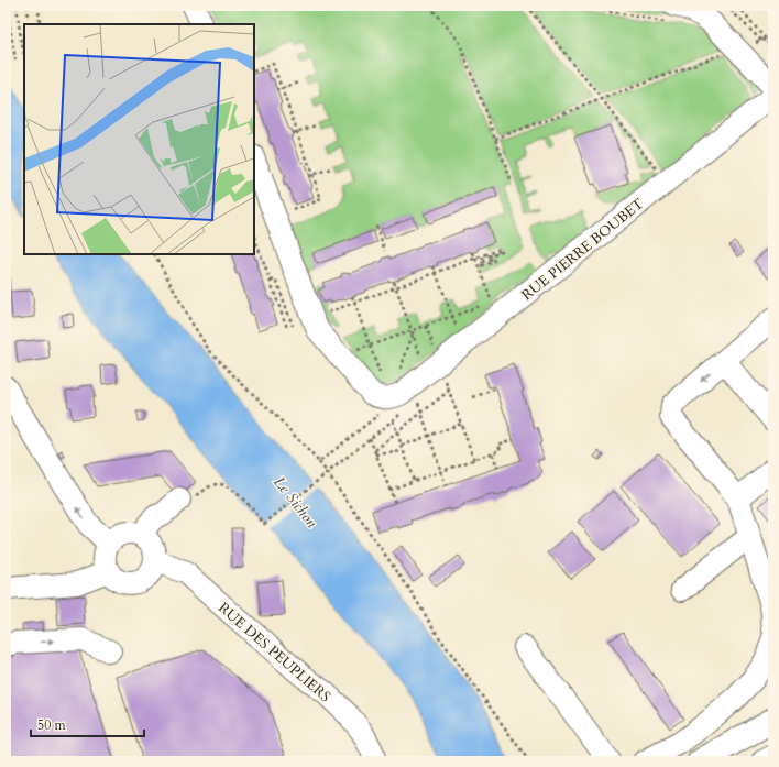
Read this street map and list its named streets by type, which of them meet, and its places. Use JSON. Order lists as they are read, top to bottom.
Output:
{
  "streets": {
    "street": ["RUE PIERRE BOUBET", "RUE DES PEUPLIERS"]
  },
  "water": ["Le Sichon"],
  "scale_bar": "50 m"
}
